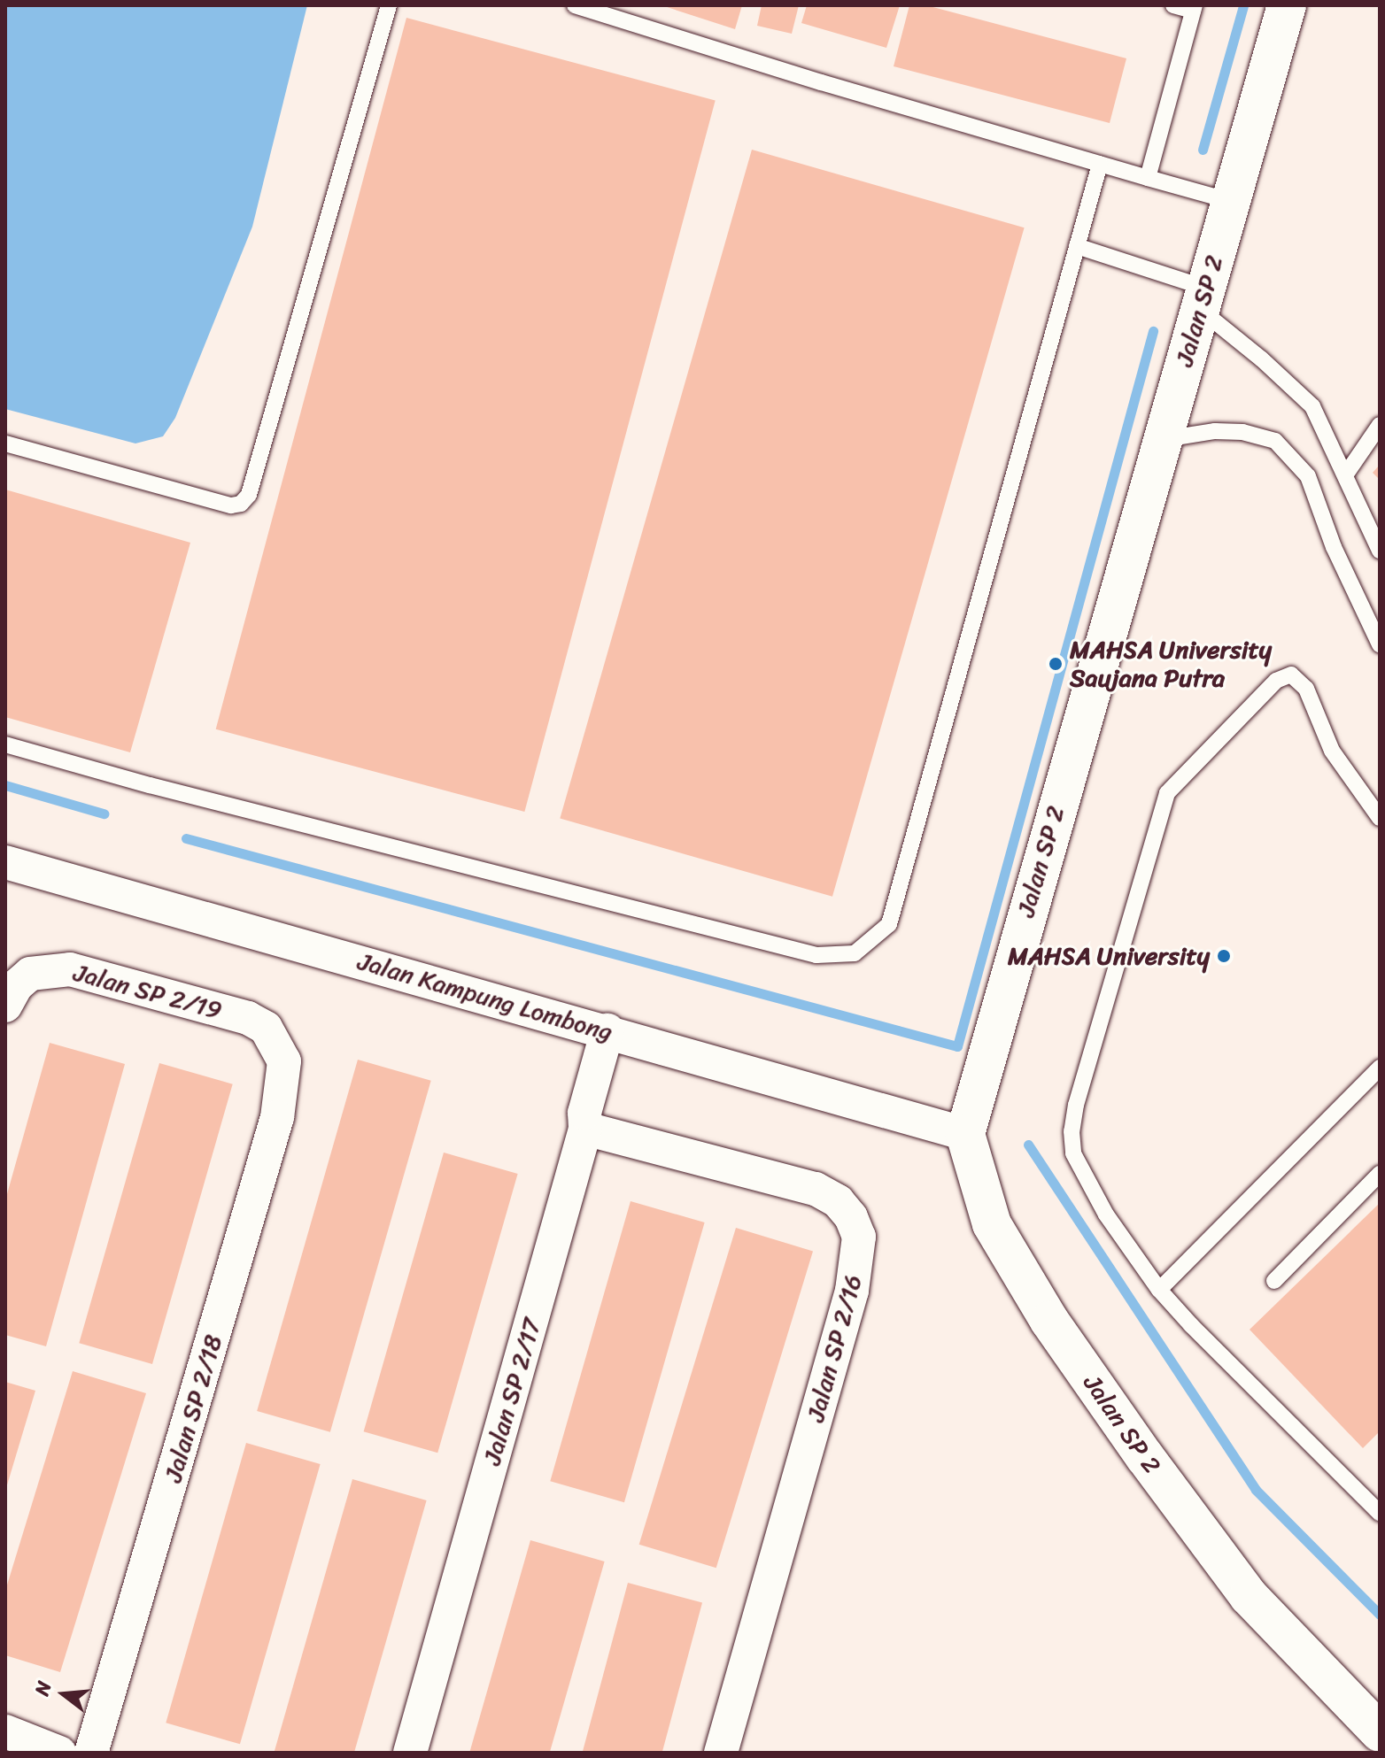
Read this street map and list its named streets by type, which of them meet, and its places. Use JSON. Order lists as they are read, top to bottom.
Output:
{
  "streets": {
    "street": [
      "Jalan SP 2",
      "Jalan SP 2/19",
      "Jalan Kampung Lombong",
      "Jalan SP 2/16",
      "Jalan SP 2/17",
      "Jalan SP 2/18"
    ]
  },
  "crossings": [
    ["Jalan SP 2", "Jalan Kampung Lombong"],
    ["Jalan SP 2/19", "Jalan SP 2/18"],
    ["Jalan Kampung Lombong", "Jalan SP 2/17"],
    ["Jalan SP 2/16", "Jalan SP 2/17"]
  ],
  "places": ["MAHSA University Saujana Putra", "MAHSA University"],
  "north": "left"
}
